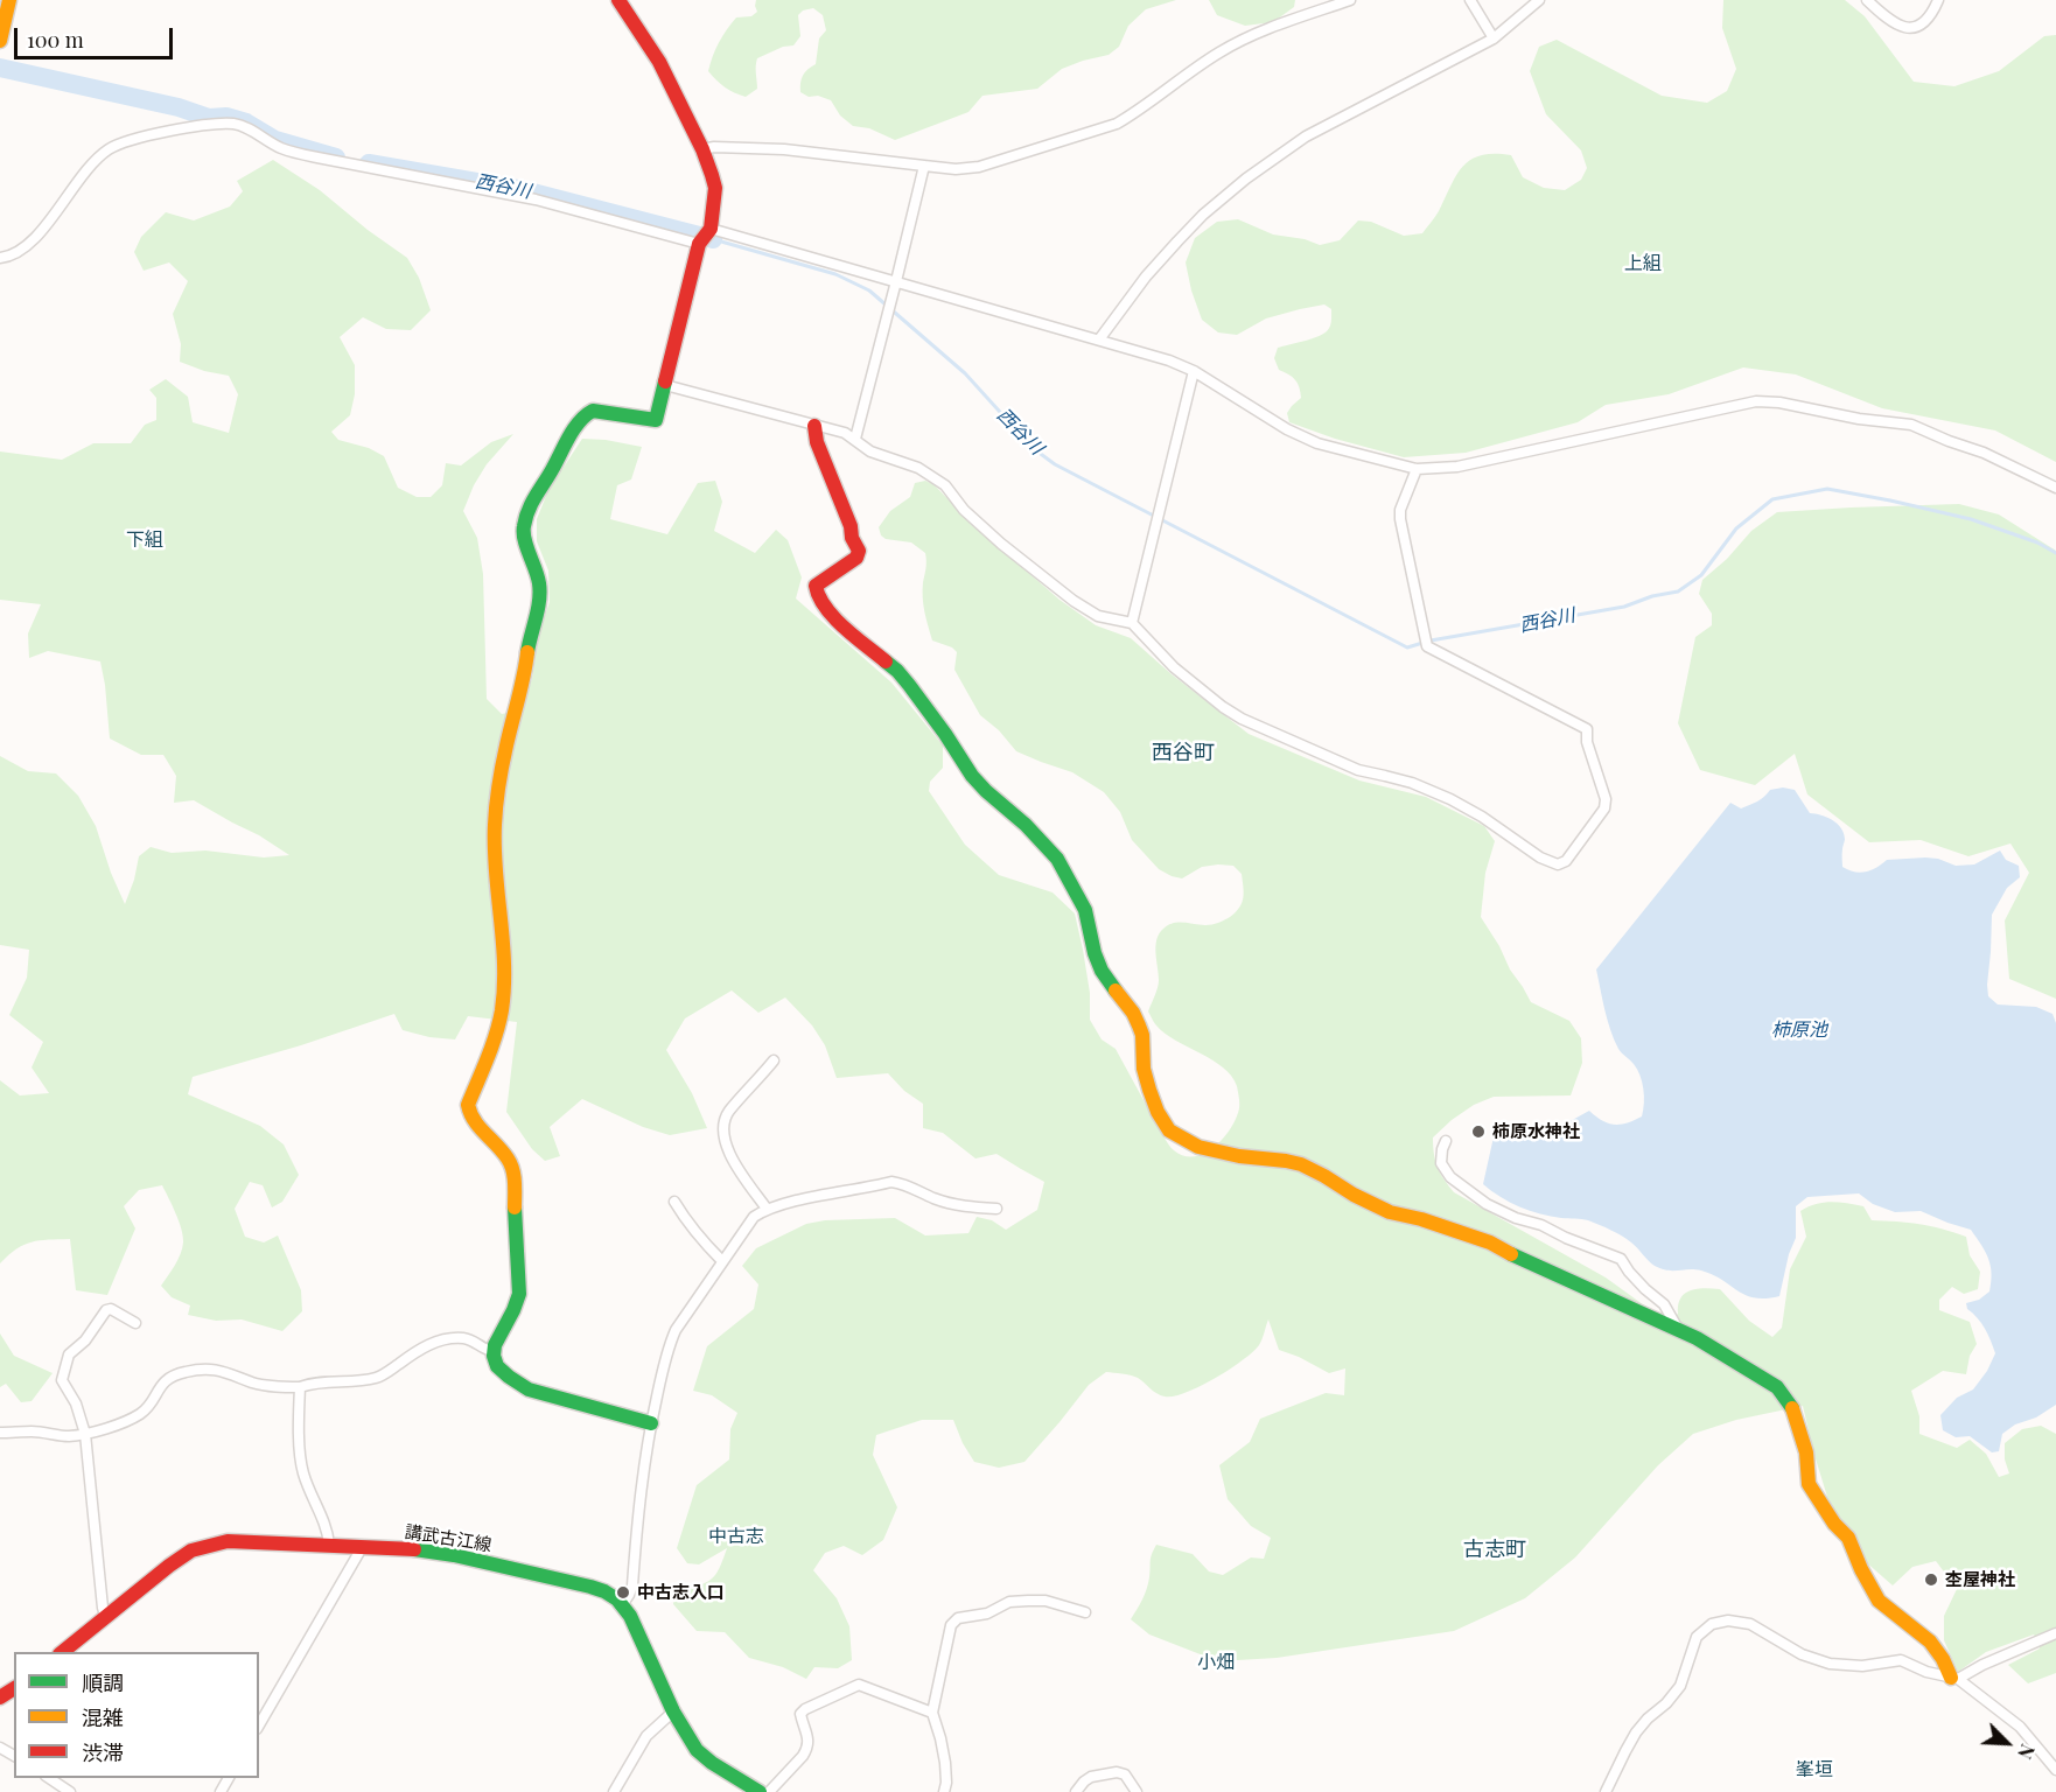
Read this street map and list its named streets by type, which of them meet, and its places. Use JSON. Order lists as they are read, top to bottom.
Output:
{
  "streets": {
    "street": ["講武古江線"]
  },
  "districts": [
    "上組",
    "下組",
    "西谷町",
    "中古志",
    "古志町",
    "小畑",
    "峯垣"
  ],
  "water": ["西谷川", "柿原池"],
  "places": ["柿原水神社", "杢屋神社", "中古志入口"],
  "legend": ["順調", "混雑", "渋滞"],
  "scale_bar": "100 m",
  "north": "bottom right"
}
